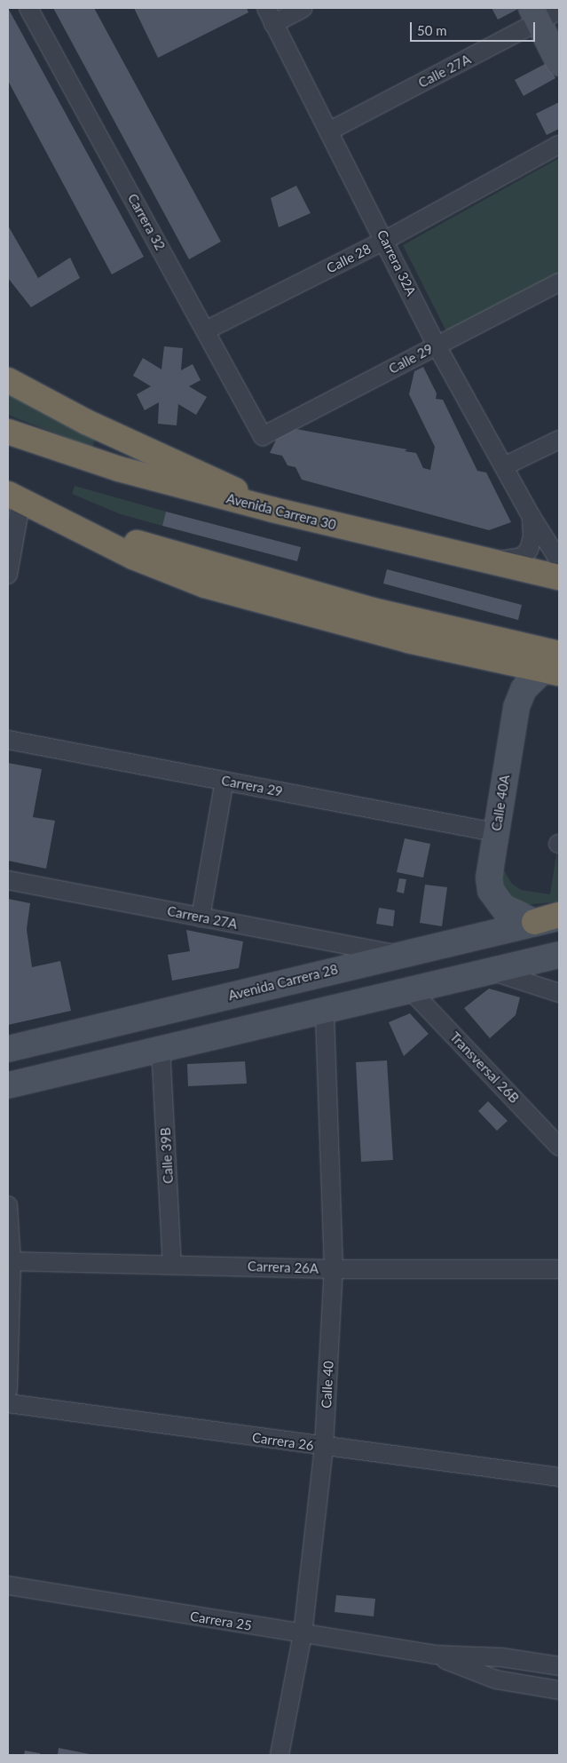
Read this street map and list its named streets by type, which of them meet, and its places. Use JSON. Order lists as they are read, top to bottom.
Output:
{
  "streets": {
    "highway": ["Avenida Carrera 30"],
    "main road": ["Calle 40A", "Avenida Carrera 28"],
    "street": [
      "Calle 27A",
      "Carrera 32",
      "Calle 28",
      "Carrera 32A",
      "Calle 29",
      "Carrera 29",
      "Carrera 27A",
      "Transversal 26B",
      "Calle 39B",
      "Carrera 26A",
      "Calle 40",
      "Carrera 26",
      "Carrera 25"
    ]
  },
  "crossings": [
    ["Calle 27A", "Carrera 32A"],
    ["Carrera 32", "Calle 28"],
    ["Carrera 32", "Calle 29"],
    ["Calle 28", "Carrera 32A"],
    ["Carrera 32A", "Calle 29"],
    ["Carrera 32A", "Avenida Carrera 30"],
    ["Carrera 29", "Calle 40A"],
    ["Calle 40A", "Avenida Carrera 28"],
    ["Carrera 27A", "Avenida Carrera 28"],
    ["Calle 39B", "Carrera 26A"],
    ["Carrera 26A", "Calle 40"],
    ["Calle 40", "Carrera 26"],
    ["Calle 40", "Carrera 25"]
  ],
  "scale_bar": "50 m"
}
